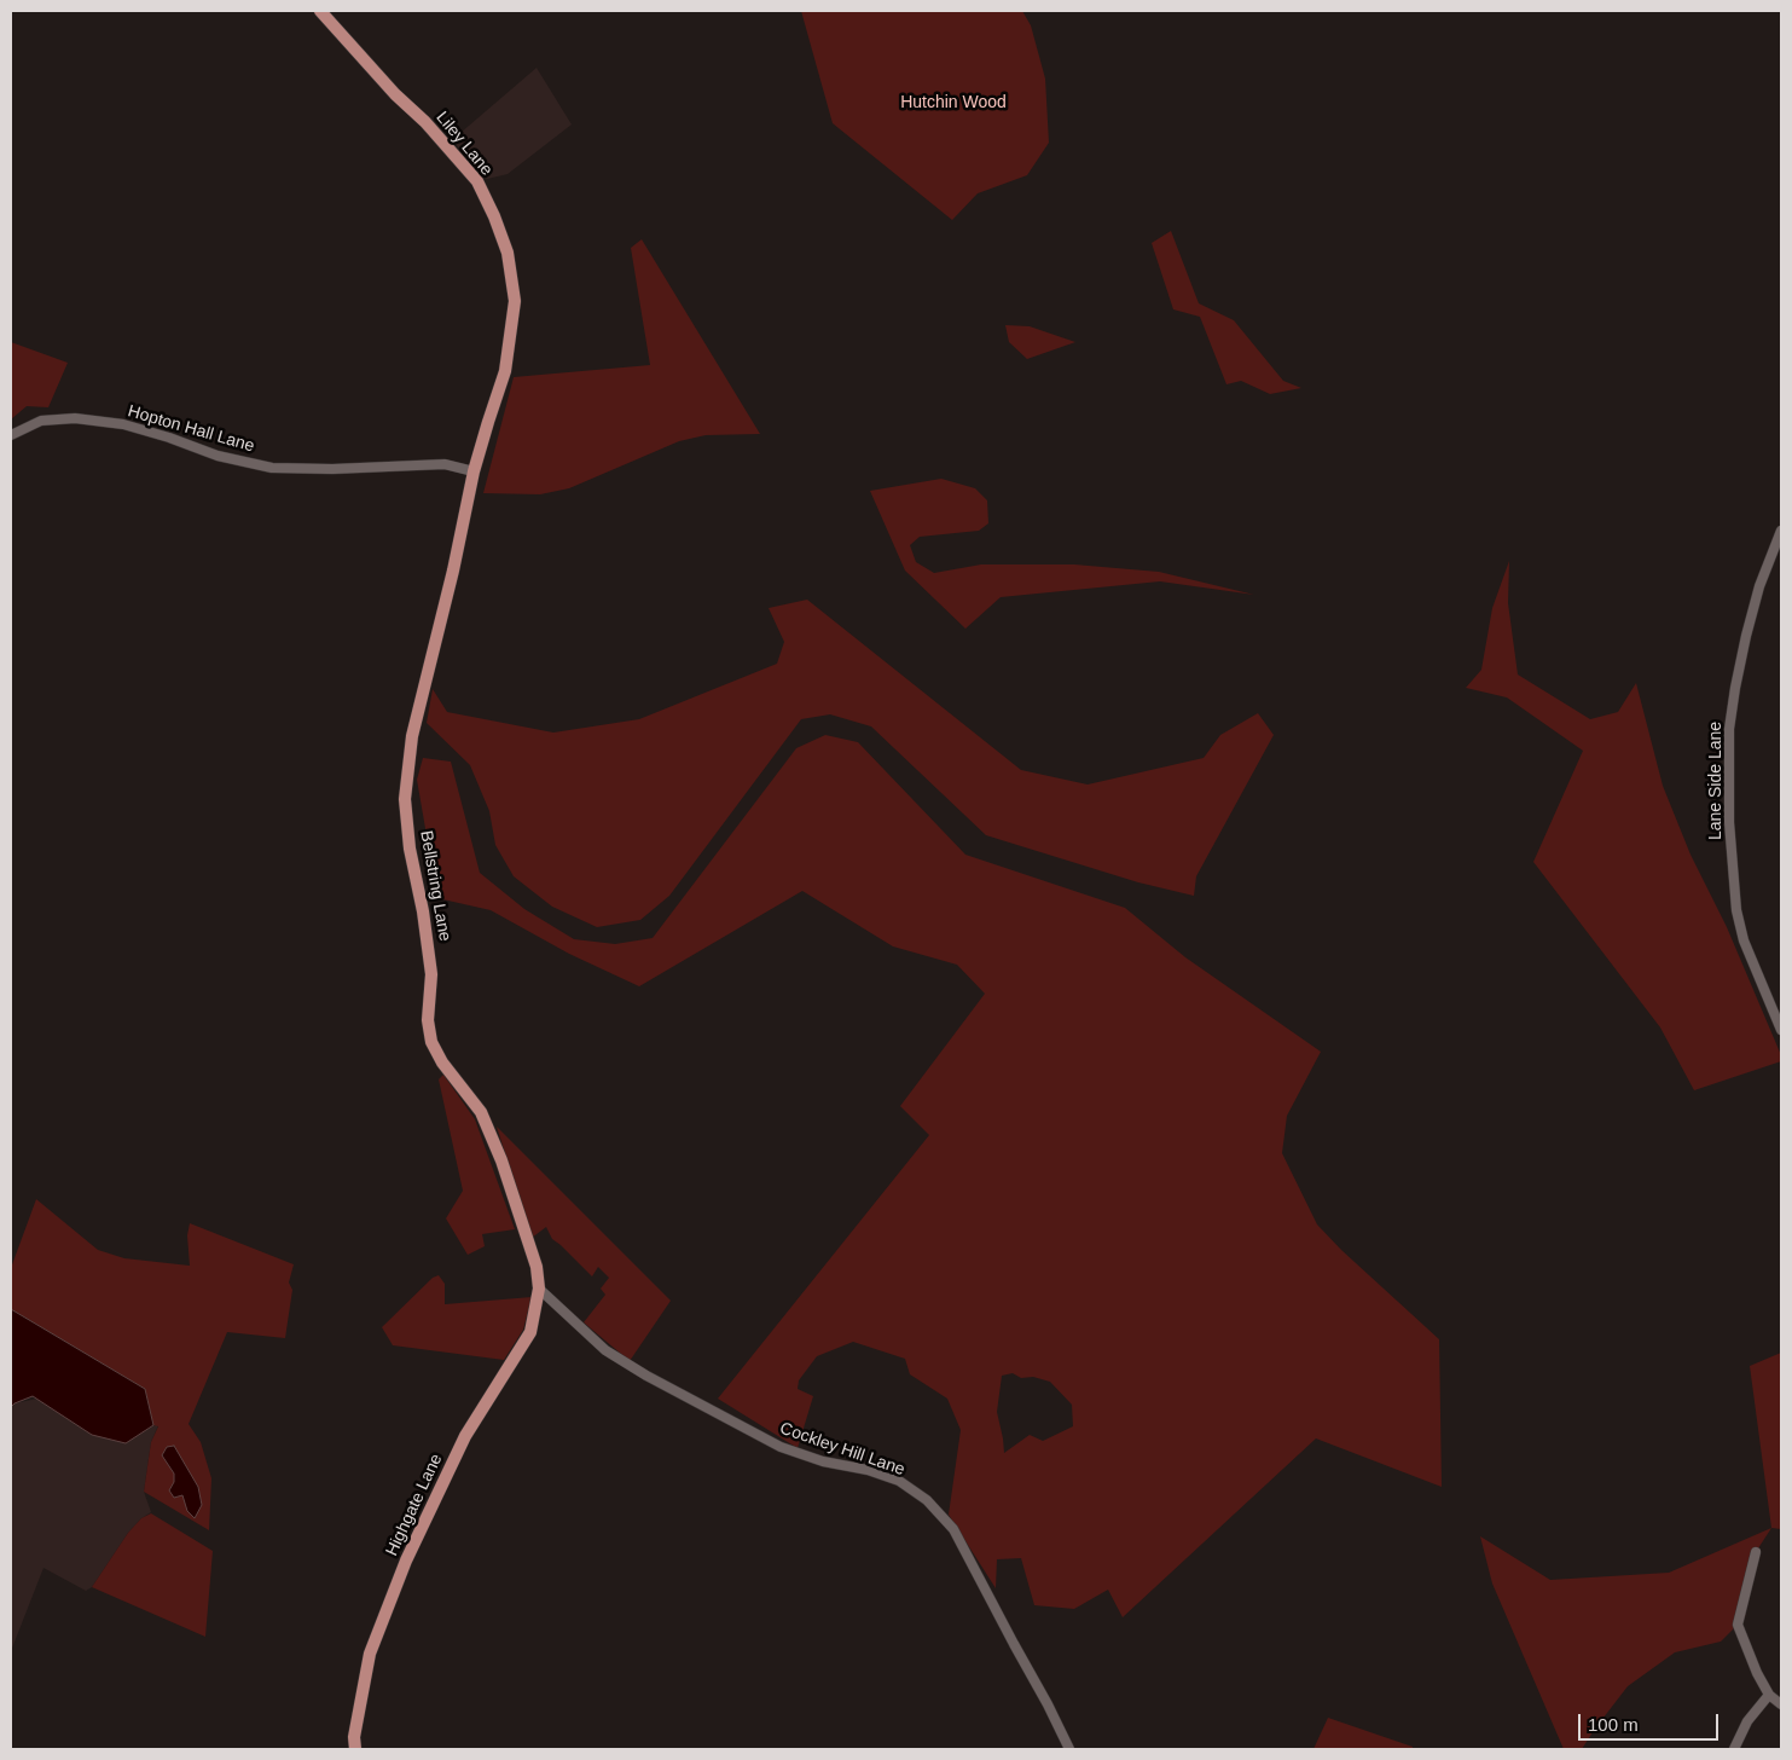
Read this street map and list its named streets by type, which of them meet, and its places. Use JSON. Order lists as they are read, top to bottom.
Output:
{
  "streets": {
    "main road": ["Liley Lane", "Bellstring Lane", "Highgate Lane"],
    "street": ["Hopton Hall Lane", "Lane Side Lane", "Cockley Hill Lane"]
  },
  "crossings": [
    ["Liley Lane", "Hopton Hall Lane"],
    ["Liley Lane", "Bellstring Lane"],
    ["Hopton Hall Lane", "Bellstring Lane"],
    ["Bellstring Lane", "Cockley Hill Lane"],
    ["Bellstring Lane", "Highgate Lane"],
    ["Cockley Hill Lane", "Highgate Lane"]
  ],
  "parks": ["Hutchin Wood"],
  "scale_bar": "100 m"
}
